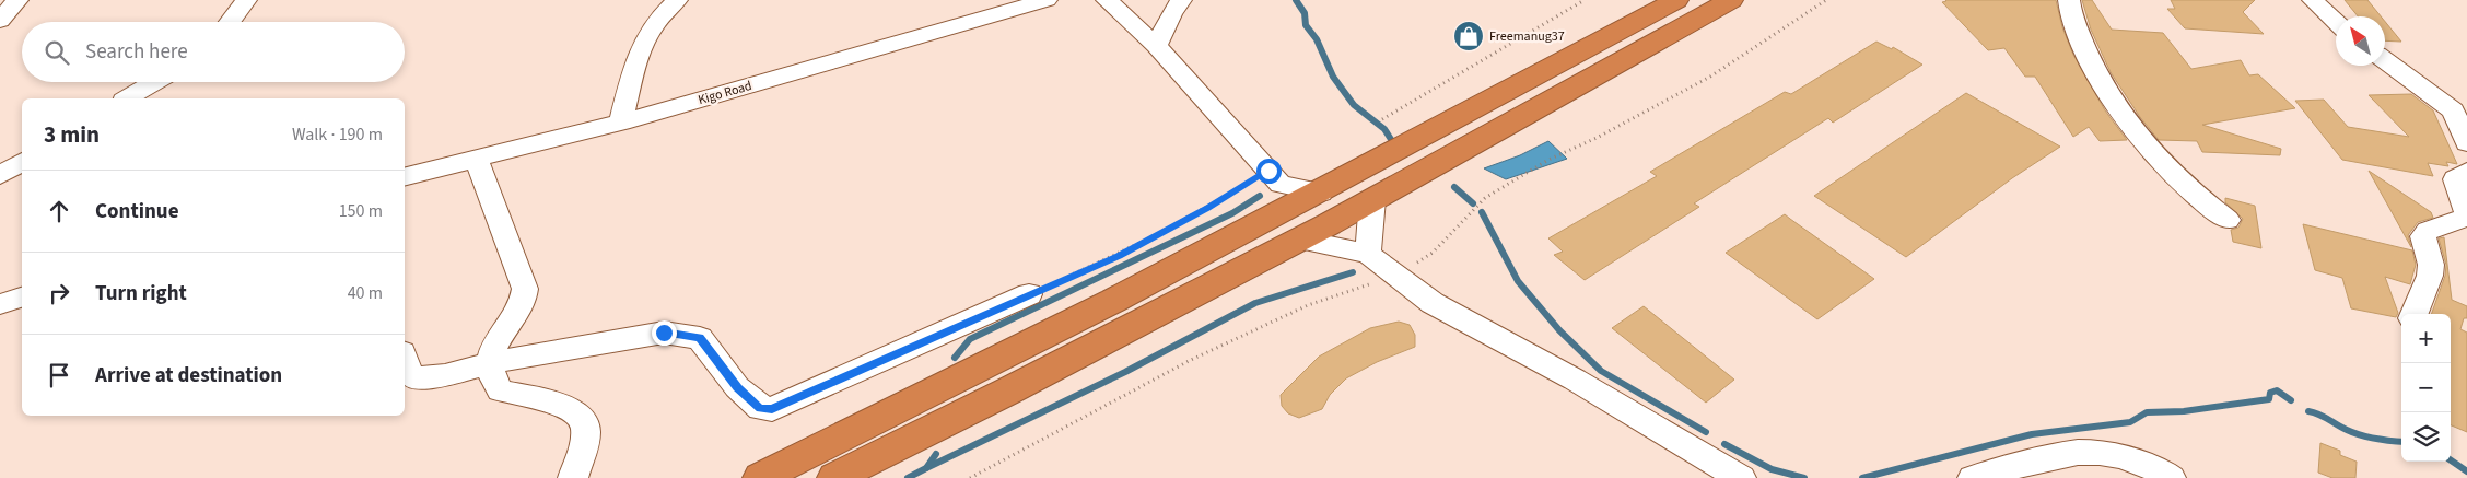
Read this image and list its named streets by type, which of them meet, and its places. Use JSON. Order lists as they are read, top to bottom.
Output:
{
  "streets": {
    "street": ["Kigo Road"]
  },
  "places": {
    "shop": ["Freemanug37"]
  },
  "north": "top left",
  "page": {
    "search": "Search here",
    "heading": ["3 min", "Walk · 190 m"],
    "list": [
      ["Continue", "150 m"],
      ["Turn right", "40 m"],
      "Arrive at destination"
    ],
    "map_buttons": ["+", "−"]
  }
}
